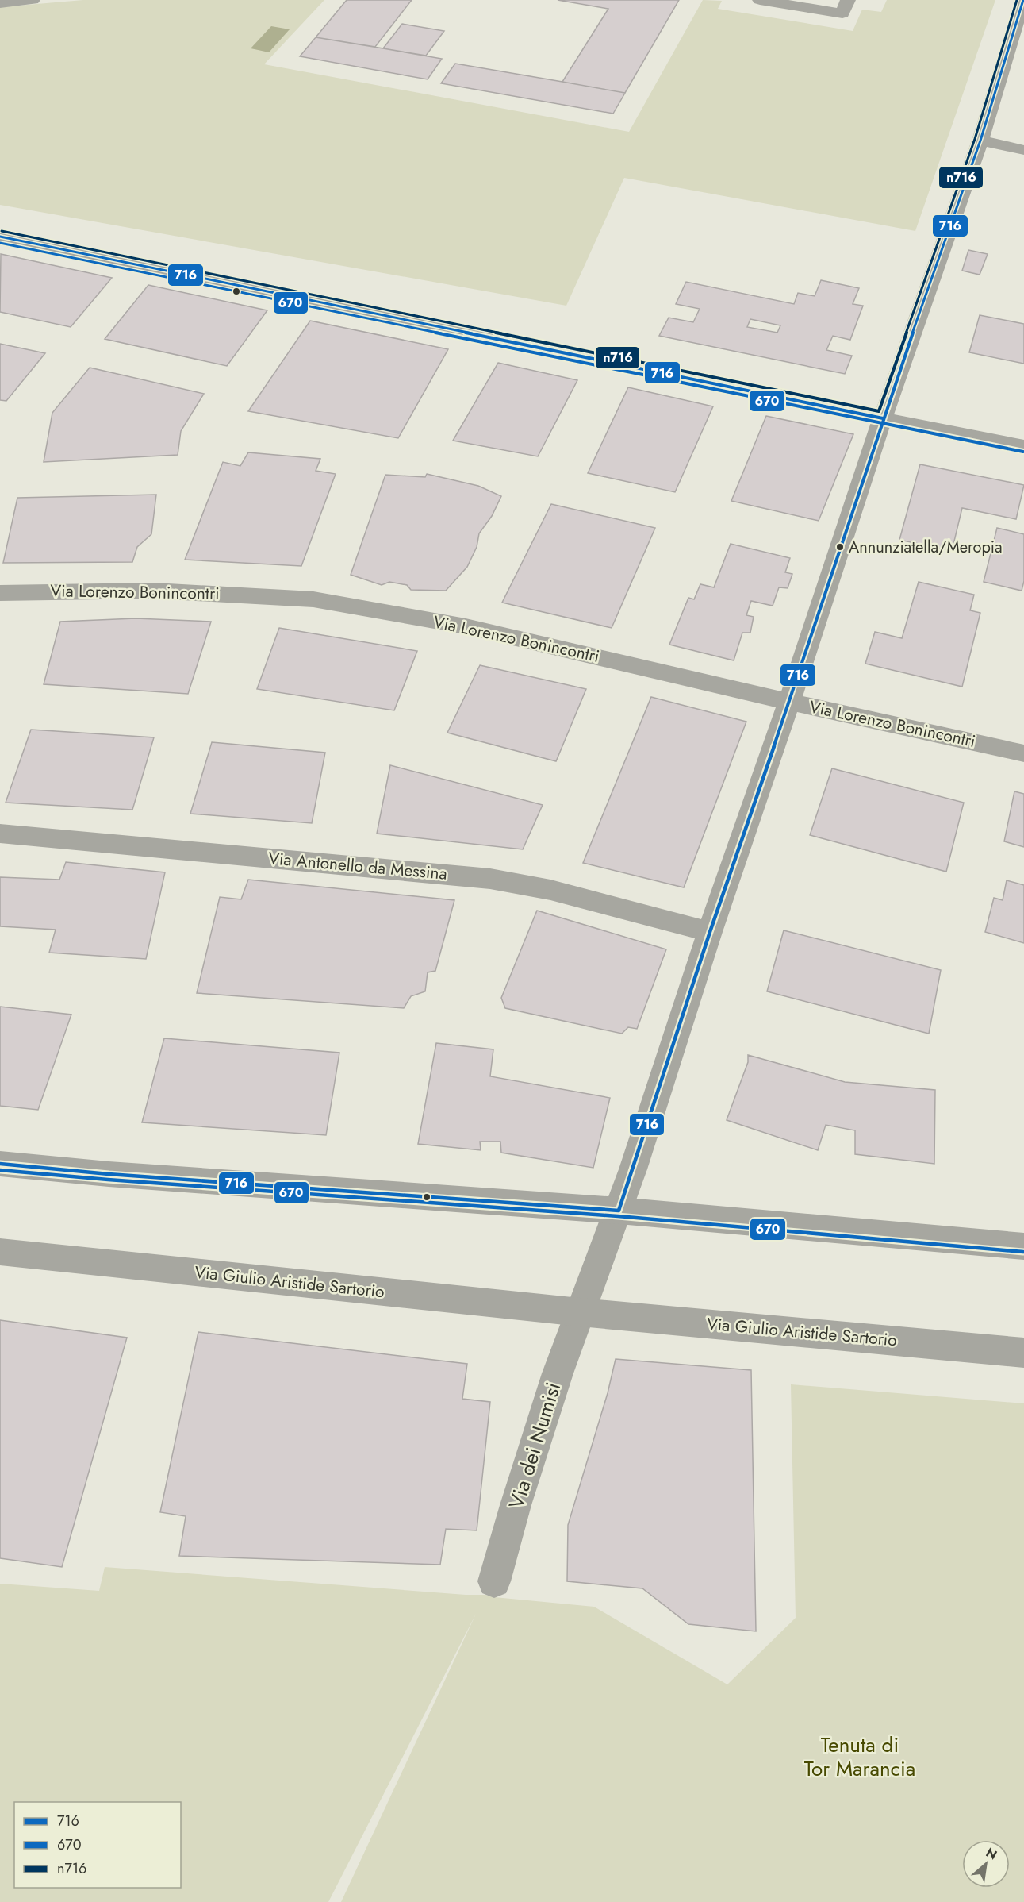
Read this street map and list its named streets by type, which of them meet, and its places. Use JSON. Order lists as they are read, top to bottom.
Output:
{
  "streets": {
    "street": [
      "Via Lorenzo Bonincontri",
      "Via Antonello da Messina",
      "Via Giulio Aristide Sartorio",
      "Via dei Numisi"
    ]
  },
  "crossings": [
    ["Via Giulio Aristide Sartorio", "Via dei Numisi"]
  ],
  "parks": ["Tenuta di Tor Marancia"],
  "places": ["Annunziatella/Meropia"],
  "lines": ["transit line 716", "transit line n716", "transit line 670"],
  "legend": ["716", "670", "n716"],
  "north": "top right"
}
